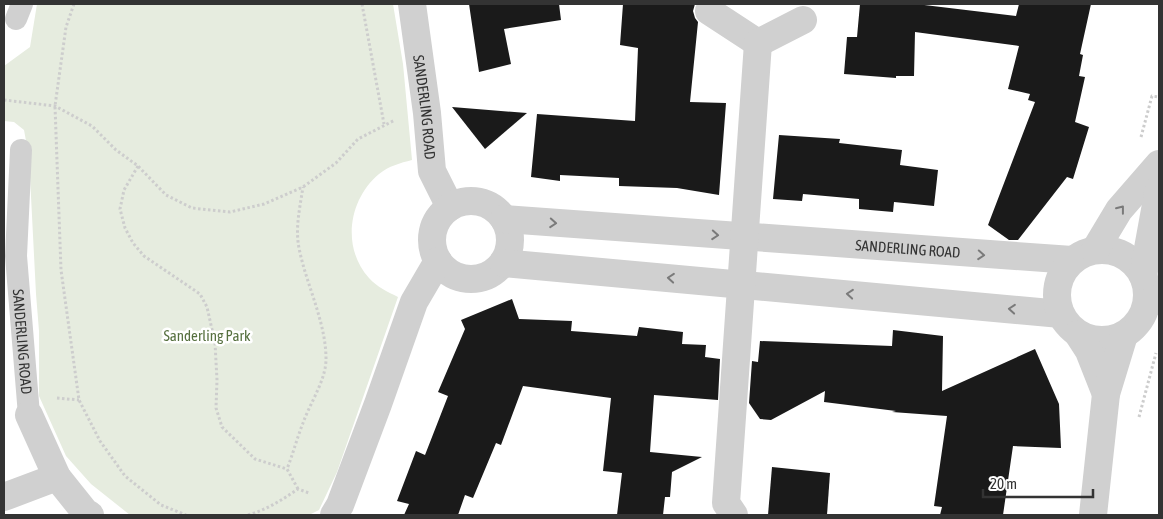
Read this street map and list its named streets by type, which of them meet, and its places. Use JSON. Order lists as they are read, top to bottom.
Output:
{
  "streets": {
    "street": ["SANDERLING ROAD"]
  },
  "parks": ["Sanderling Park"],
  "scale_bar": "20 m"
}
